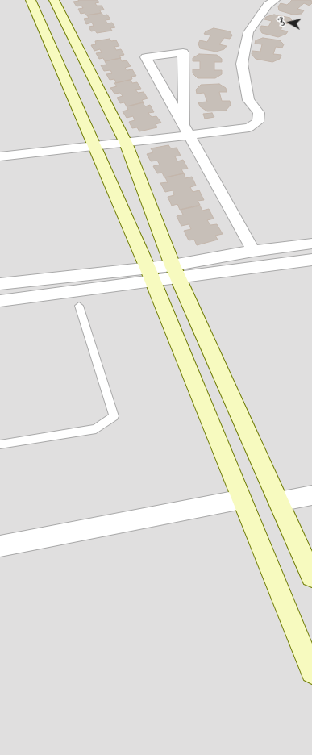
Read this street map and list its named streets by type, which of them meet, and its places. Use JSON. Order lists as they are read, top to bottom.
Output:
{
  "north": "left"
}
